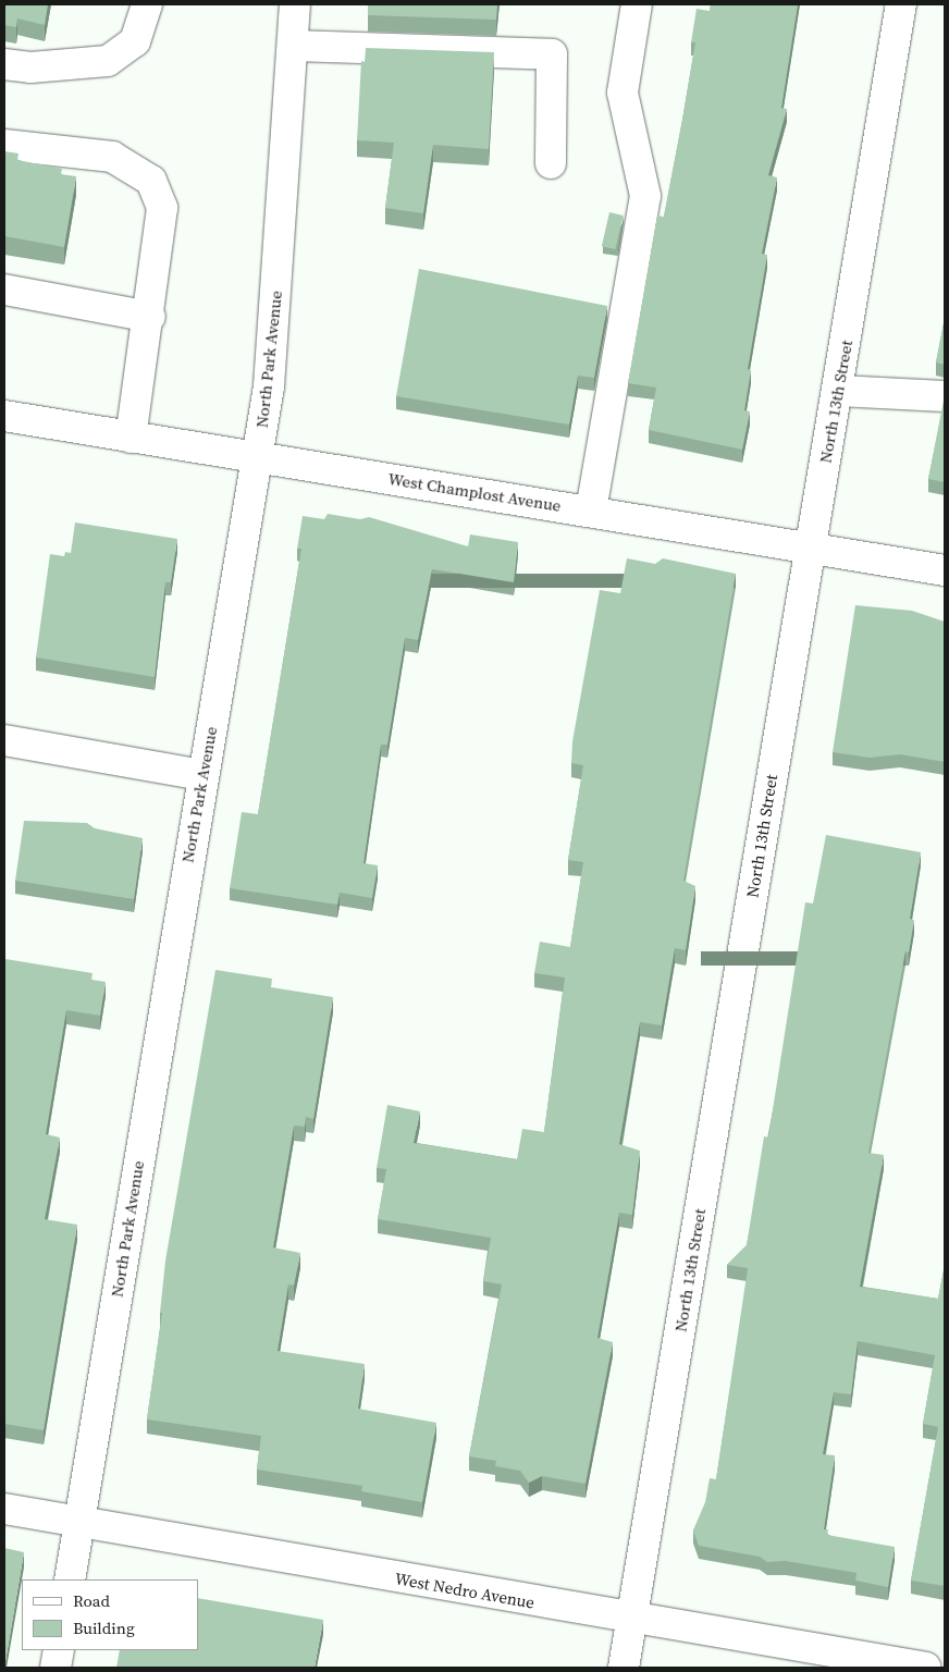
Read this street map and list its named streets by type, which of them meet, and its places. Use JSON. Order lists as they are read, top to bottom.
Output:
{
  "streets": {
    "street": [
      "North Park Avenue",
      "North 13th Street",
      "West Champlost Avenue",
      "West Nedro Avenue"
    ]
  },
  "crossings": [
    ["North Park Avenue", "West Champlost Avenue"],
    ["North Park Avenue", "West Nedro Avenue"],
    ["North 13th Street", "West Champlost Avenue"],
    ["North 13th Street", "West Nedro Avenue"]
  ],
  "legend": ["Road", "Building"]
}
